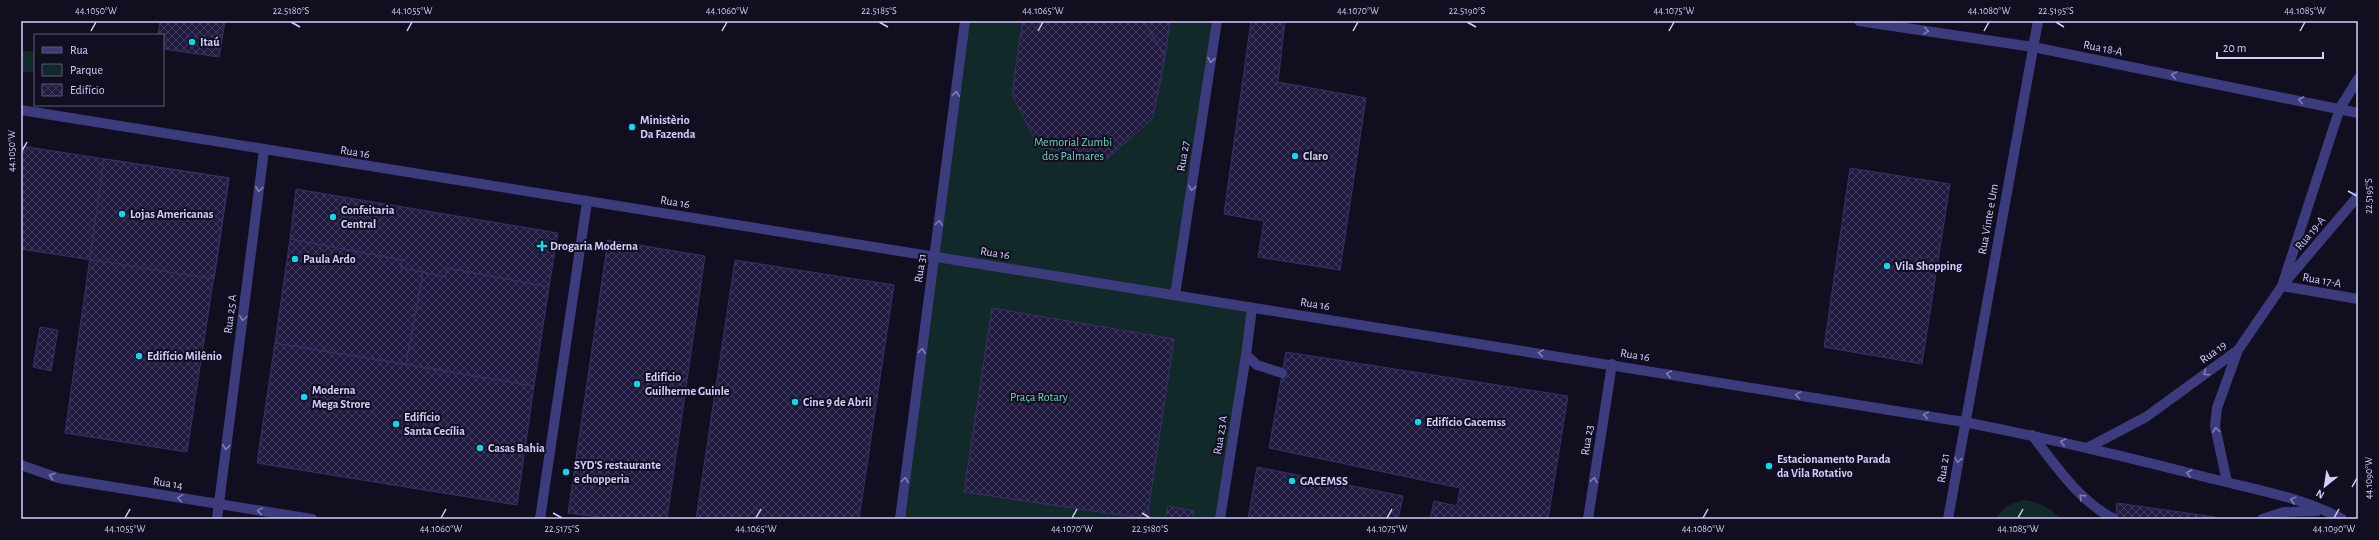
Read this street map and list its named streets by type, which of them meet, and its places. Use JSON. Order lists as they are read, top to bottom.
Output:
{
  "streets": {
    "street": [
      "Rua 18-A",
      "Rua 16",
      "Rua 27",
      "Rua Vinte e Um",
      "Rua 19-A",
      "Rua 31",
      "Rua 17-A",
      "Rua 25 A",
      "Rua 19",
      "Rua 23 A",
      "Rua 23",
      "Rua 21",
      "Rua 14"
    ]
  },
  "crossings": [
    ["Rua 18-A", "Rua Vinte e Um"],
    ["Rua 16", "Rua 27"],
    ["Rua 16", "Rua Vinte e Um"],
    ["Rua 16", "Rua 31"],
    ["Rua 16", "Rua 25 A"],
    ["Rua 16", "Rua 19"],
    ["Rua 16", "Rua 23 A"],
    ["Rua 16", "Rua 23"],
    ["Rua 16", "Rua 21"],
    ["Rua Vinte e Um", "Rua 21"],
    ["Rua 19-A", "Rua 17-A"],
    ["Rua 25 A", "Rua 14"]
  ],
  "one_way": [
    "Rua 16",
    "Rua 27",
    "Rua 31",
    "Rua 25 A",
    "Rua 23",
    "Rua 21",
    "Rua 14"
  ],
  "parks": ["Memorial Zumbi dos Palmares", "Praça Rotary"],
  "places": {
    "other": [
      "Itaú",
      "Ministèrio Da Fazenda",
      "Claro",
      "Lojas Americanas",
      "Confeitaria Central",
      "Paula Ardo",
      "Vila Shopping",
      "Edifício Milênio",
      "Edifício Guilherme Guinle",
      "Moderna Mega Strore",
      "Cine 9 de Abril",
      "Edifício Gacemss",
      "Edifício Santa Cecília",
      "Casas Bahia",
      "Estacionamento Parada da Vila Rotativo",
      "SYD'S restaurante e chopperia",
      "GACEMSS"
    ],
    "health": ["Drogaria Moderna"]
  },
  "legend": ["Rua", "Parque", "Edifício"],
  "scale_bar": "20 m",
  "north": "bottom left",
  "coordinates": [
    "44.1050°W",
    "22.5180°S",
    "44.1055°W",
    "44.1060°W",
    "22.5185°S",
    "44.1065°W",
    "44.1070°W",
    "22.5190°S",
    "44.1075°W",
    "44.1080°W",
    "22.5195°S",
    "44.1085°W",
    "44.1090°W",
    "22.5175°S"
  ]
}
